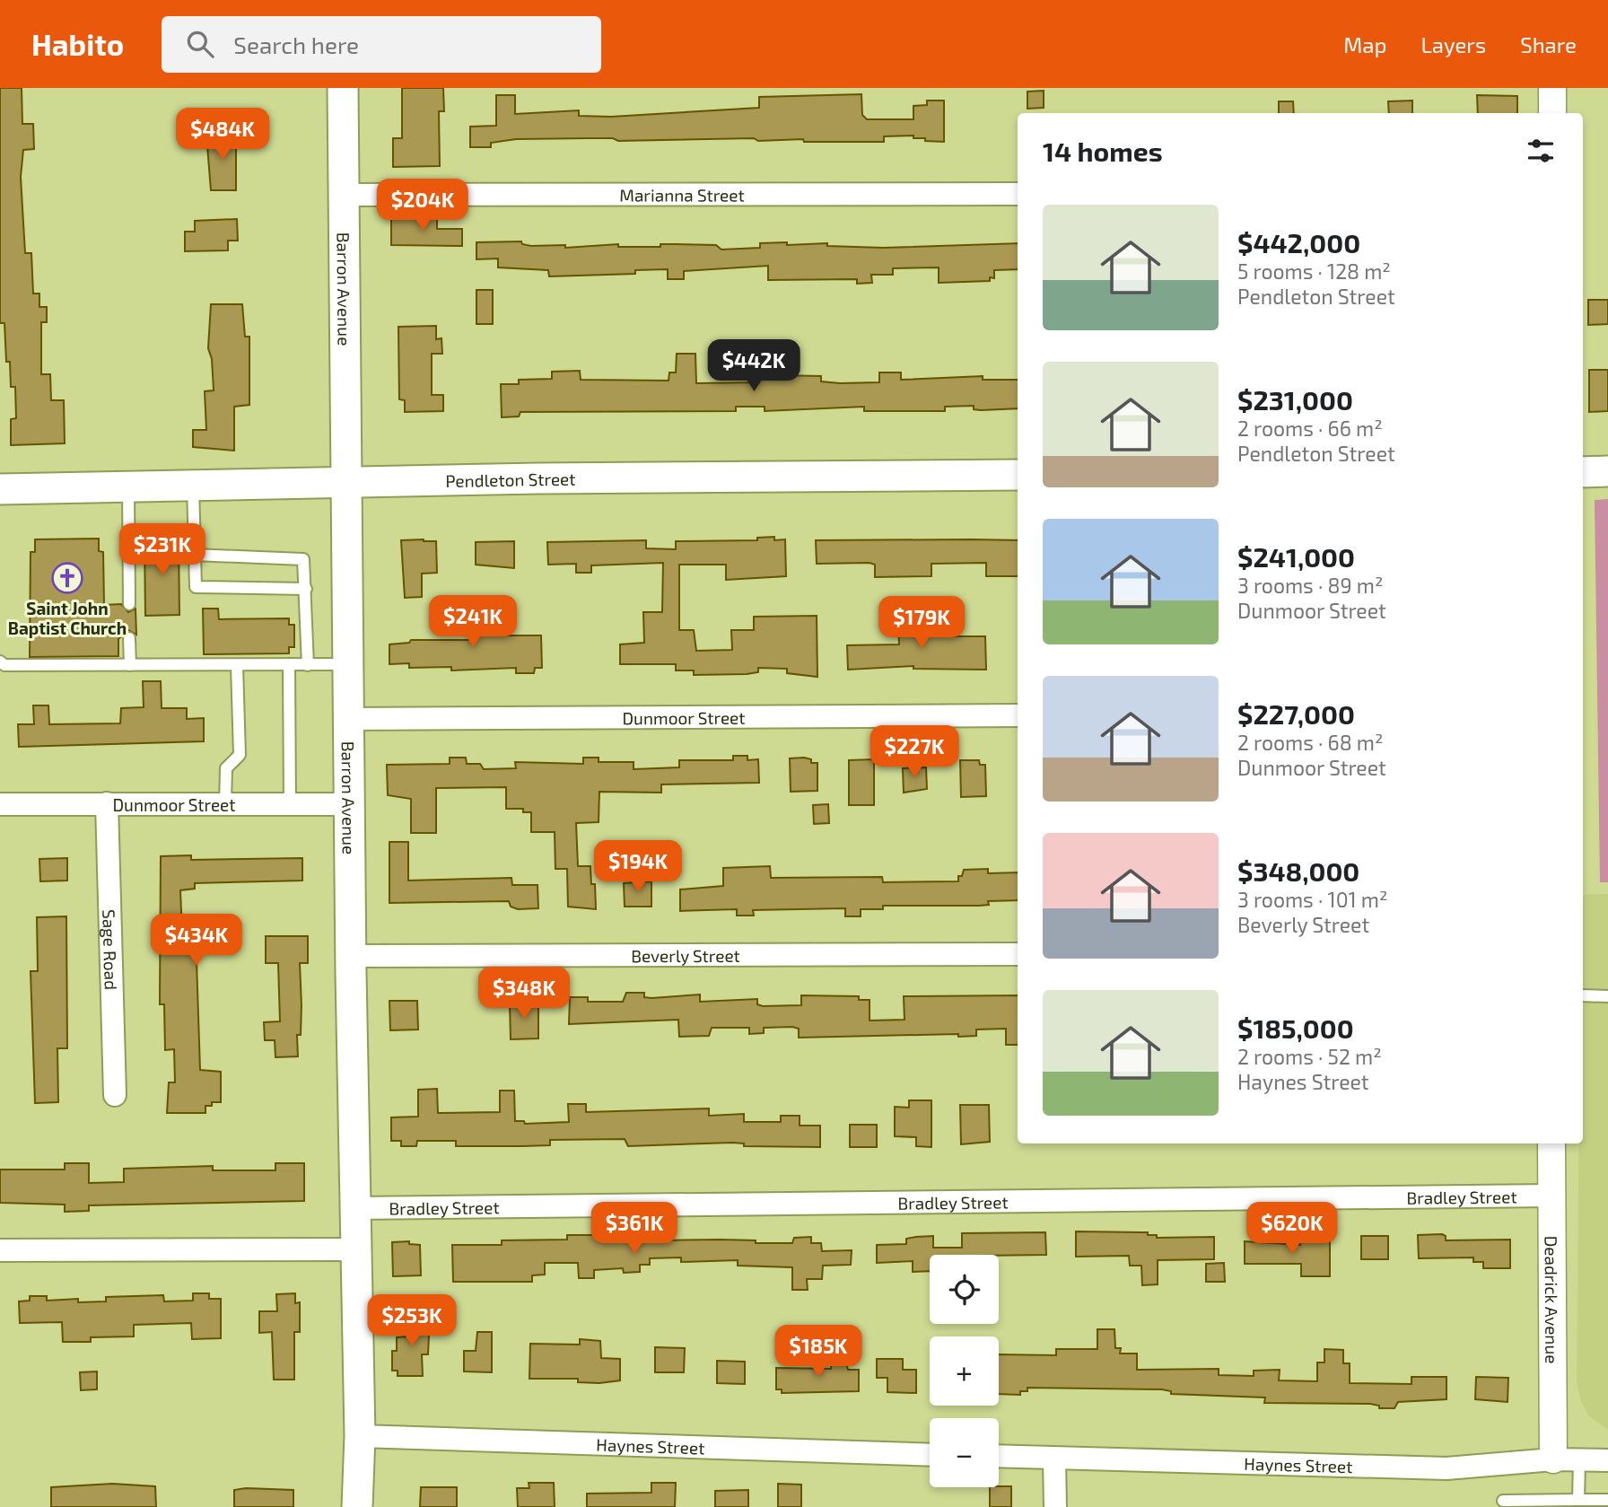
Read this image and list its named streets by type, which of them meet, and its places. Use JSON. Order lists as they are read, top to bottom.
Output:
{
  "streets": {
    "main road": ["Barron Avenue", "Pendleton Street"],
    "street": [
      "Marianna Street",
      "Dunmoor Street",
      "Sage Road",
      "Beverly Street",
      "Bradley Street",
      "Deadrick Avenue",
      "Haynes Street"
    ]
  },
  "crossings": [
    ["Marianna Street", "Barron Avenue"],
    ["Barron Avenue", "Pendleton Street"],
    ["Barron Avenue", "Dunmoor Street"],
    ["Barron Avenue", "Beverly Street"],
    ["Barron Avenue", "Bradley Street"],
    ["Barron Avenue", "Haynes Street"],
    ["Dunmoor Street", "Sage Road"],
    ["Bradley Street", "Deadrick Avenue"],
    ["Deadrick Avenue", "Haynes Street"]
  ],
  "places": {
    "church": ["Saint John Baptist Church"]
  },
  "page": {
    "header": "Habito",
    "search": "Search here",
    "nav": ["Map", "Layers", "Share"],
    "price": [
      "$484K",
      "$204K",
      "$442K",
      "$231K",
      "$241K",
      "$179K",
      "$227K",
      "$194K",
      "$434K",
      "$348K",
      "$361K",
      "$620K",
      "$253K",
      "$185K"
    ],
    "heading": "14 homes",
    "list": [
      {
        "name": "$442,000",
        "note": "5 rooms · 128 m² · Pendleton Street"
      },
      {
        "name": "$231,000",
        "note": "2 rooms · 66 m² · Pendleton Street"
      },
      {
        "name": "$241,000",
        "note": "3 rooms · 89 m² · Dunmoor Street"
      },
      {
        "name": "$227,000",
        "note": "2 rooms · 68 m² · Dunmoor Street"
      },
      {
        "name": "$348,000",
        "note": "3 rooms · 101 m² · Beverly Street"
      },
      {
        "name": "$185,000",
        "note": "2 rooms · 52 m² · Haynes Street"
      }
    ],
    "map_buttons": ["+", "−"]
  }
}
